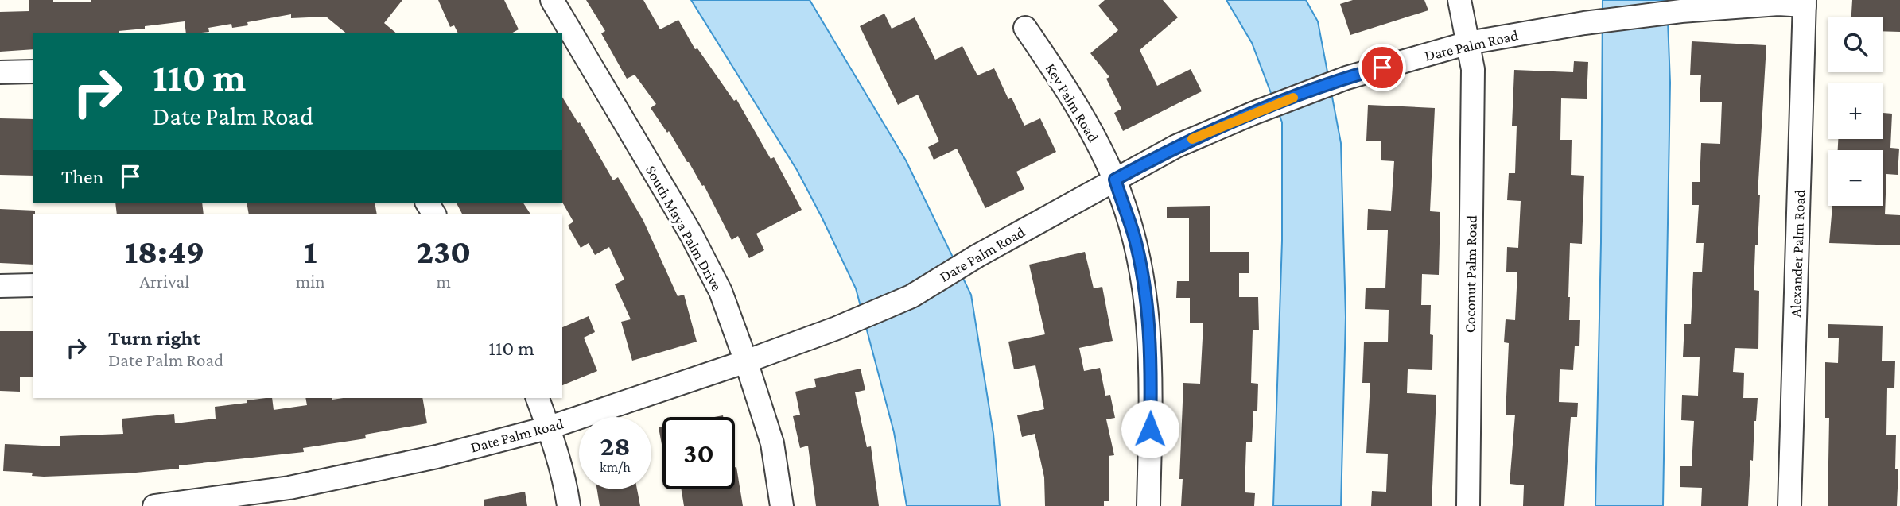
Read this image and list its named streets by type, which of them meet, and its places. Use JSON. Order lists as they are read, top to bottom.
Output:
{
  "streets": {
    "street": [
      "Date Palm Road",
      "Key Palm Road",
      "South Maya Palm Drive",
      "Alexander Palm Road",
      "Coconut Palm Road"
    ]
  },
  "crossings": [
    ["Date Palm Road", "Key Palm Road"],
    ["Date Palm Road", "South Maya Palm Drive"],
    ["Date Palm Road", "Alexander Palm Road"],
    ["Date Palm Road", "Coconut Palm Road"]
  ],
  "page": {
    "map_buttons": ["+", "−"],
    "turn": ["110 m", "Date Palm Road"],
    "then": "Then",
    "eta": [
      "18:49",
      "Arrival",
      "1",
      "min",
      "230",
      "m"
    ],
    "list": [
      {
        "name": "Turn right",
        "note": "Date Palm Road",
        "value": "110 m"
      }
    ],
    "speed": "28 km/h",
    "limit": "30"
  }
}
